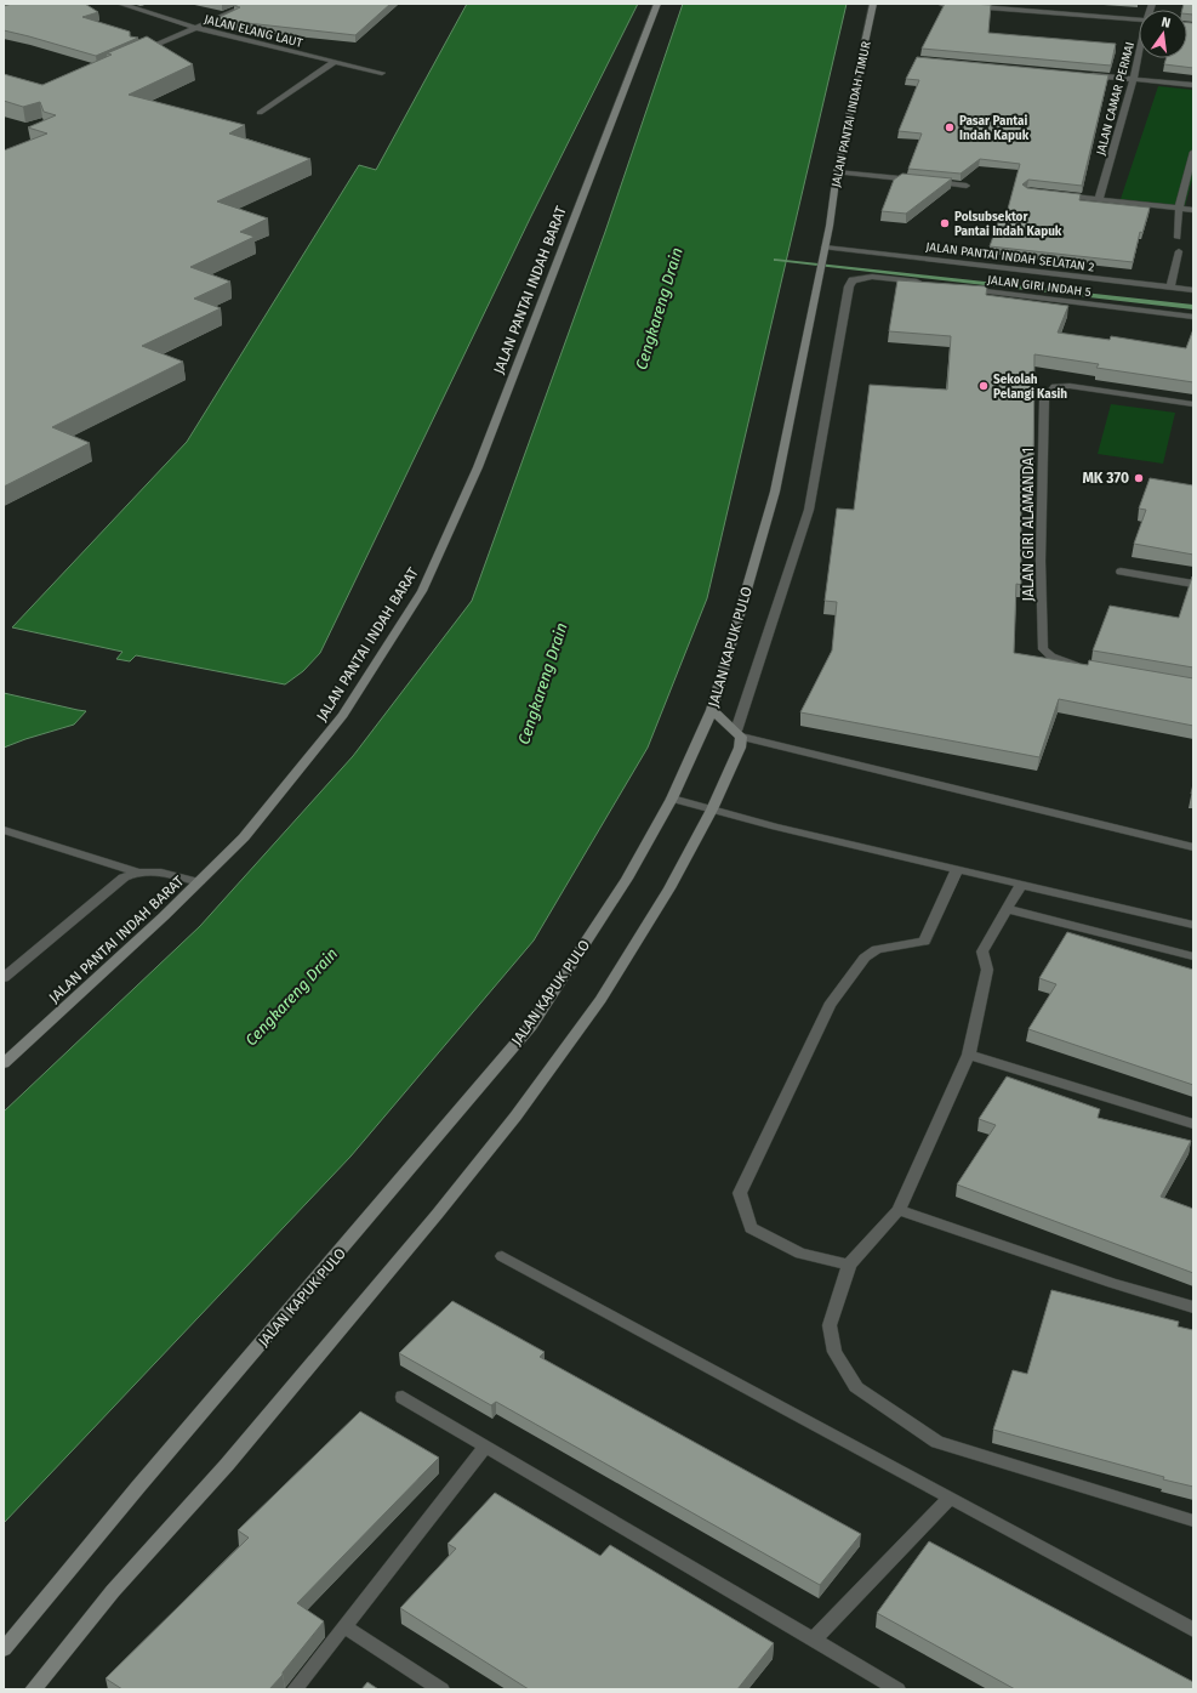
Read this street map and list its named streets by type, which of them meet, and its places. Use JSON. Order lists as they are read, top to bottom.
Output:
{
  "streets": {
    "main road": ["JALAN PANTAI INDAH TIMUR", "JALAN PANTAI INDAH BARAT", "JALAN KAPUK PULO"],
    "street": [
      "JALAN ELANG LAUT",
      "JALAN CAMAR PERMAI",
      "JALAN PANTAI INDAH SELATAN 2",
      "JALAN GIRI INDAH 5",
      "JALAN GIRI ALAMANDA 1"
    ]
  },
  "crossings": [
    ["JALAN PANTAI INDAH TIMUR", "JALAN KAPUK PULO"],
    ["JALAN PANTAI INDAH SELATAN 2", "JALAN KAPUK PULO"]
  ],
  "water": ["Cengkareng Drain"],
  "places": [
    "Pasar Pantai Indah Kapuk",
    "Polsubsektor Pantai Indah Kapuk",
    "Sekolah Pelangi Kasih",
    "MK 370"
  ],
  "north": "top"
}
